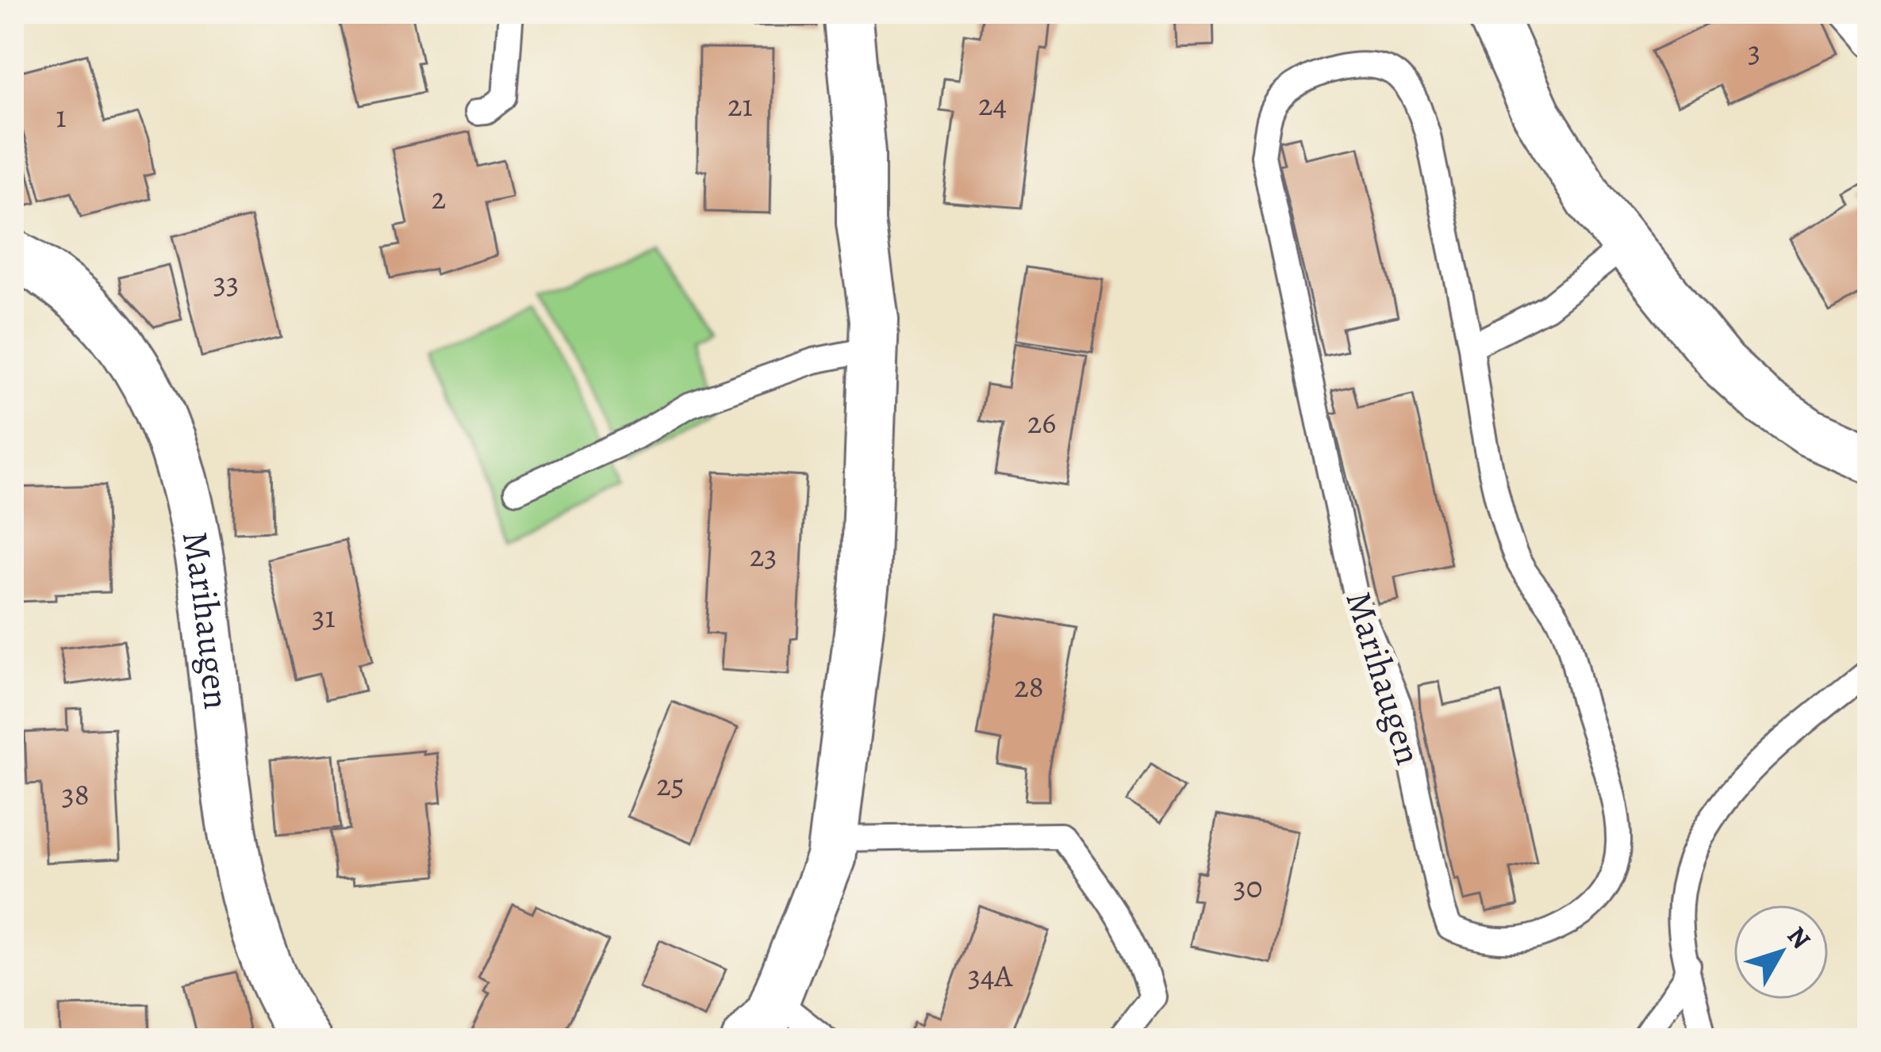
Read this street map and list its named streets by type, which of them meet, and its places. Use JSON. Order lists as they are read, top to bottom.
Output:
{
  "streets": {
    "street": ["Marihaugen"]
  },
  "house_numbers": [
    "3",
    "24",
    "21",
    "1",
    "2",
    "33",
    "26",
    "23",
    "31",
    "28",
    "25",
    "38",
    "30",
    "34A"
  ],
  "north": "top right"
}
